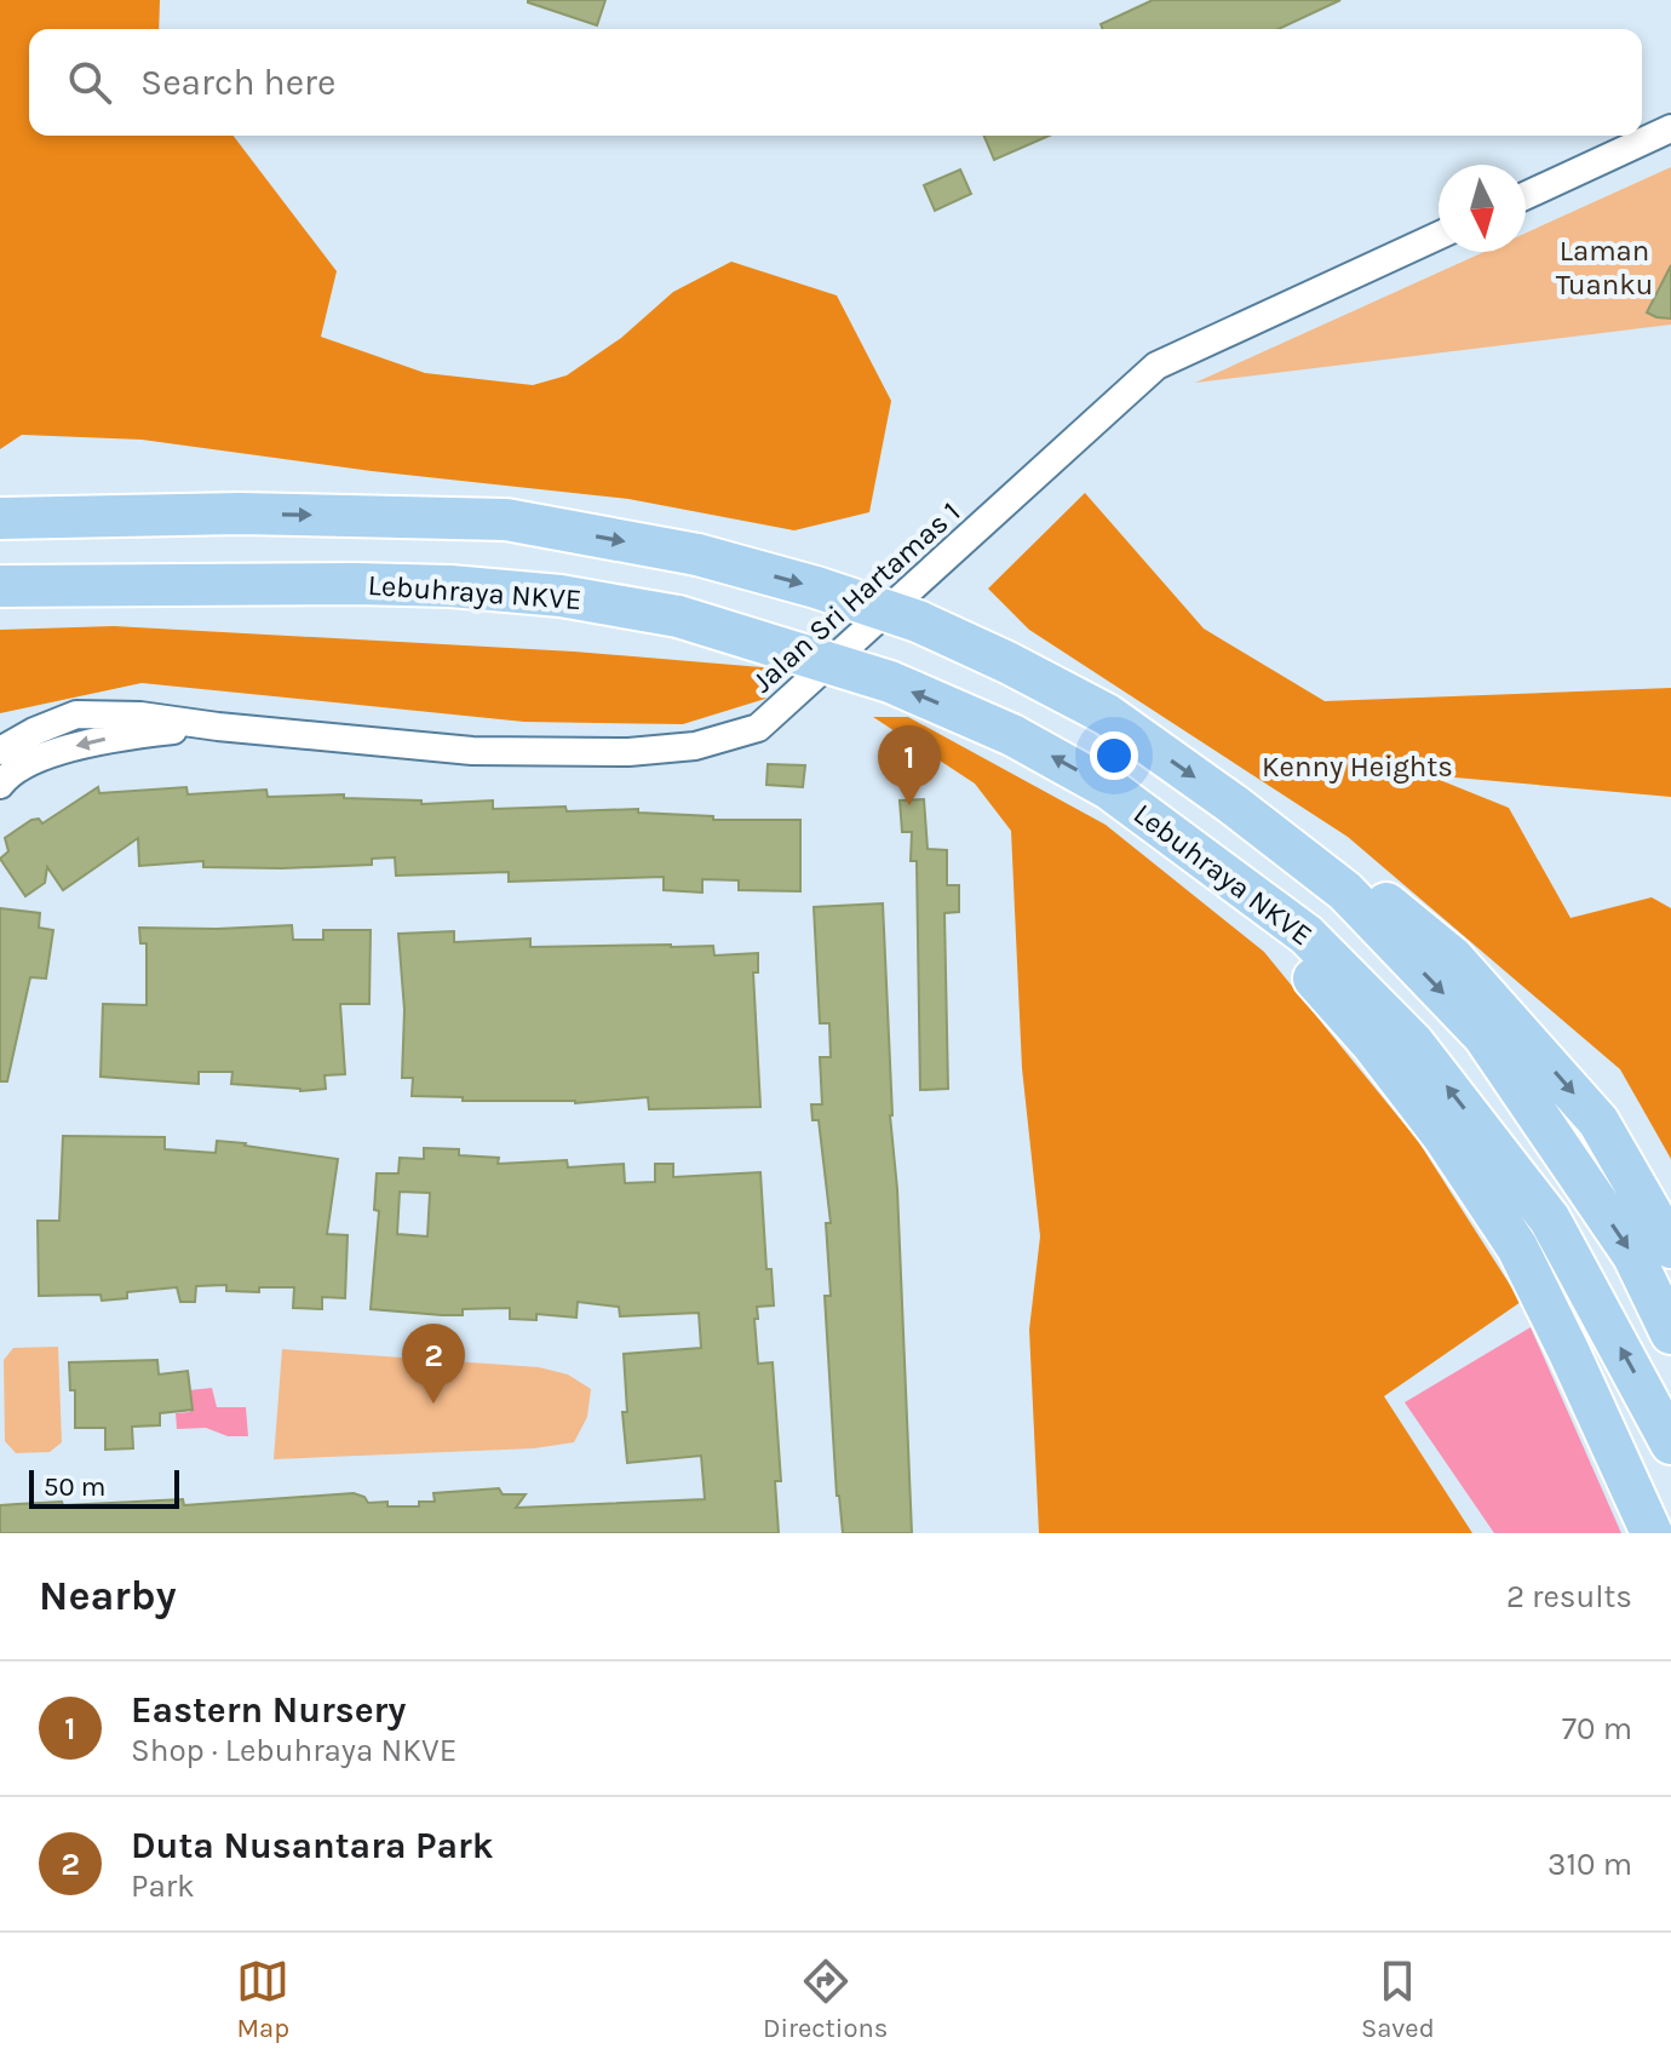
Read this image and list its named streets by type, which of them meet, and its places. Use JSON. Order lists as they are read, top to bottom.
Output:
{
  "streets": {
    "highway": ["Lebuhraya NKVE"],
    "street": ["Jalan Sri Hartamas 1"]
  },
  "parks": ["Laman Tuanku", "Kenny Heights"],
  "scale_bar": "50 m",
  "north": "bottom",
  "page": {
    "search": "Search here",
    "pins": ["1", "2"],
    "scale": "50 m",
    "heading": ["Nearby", "2 results"],
    "list": [
      {
        "mark": "1",
        "name": "Eastern Nursery",
        "note": "Shop · Lebuhraya NKVE",
        "value": "70 m"
      },
      {
        "mark": "2",
        "name": "Duta Nusantara Park",
        "note": "Park",
        "value": "310 m"
      }
    ],
    "nav": ["Map", "Directions", "Saved"]
  }
}
